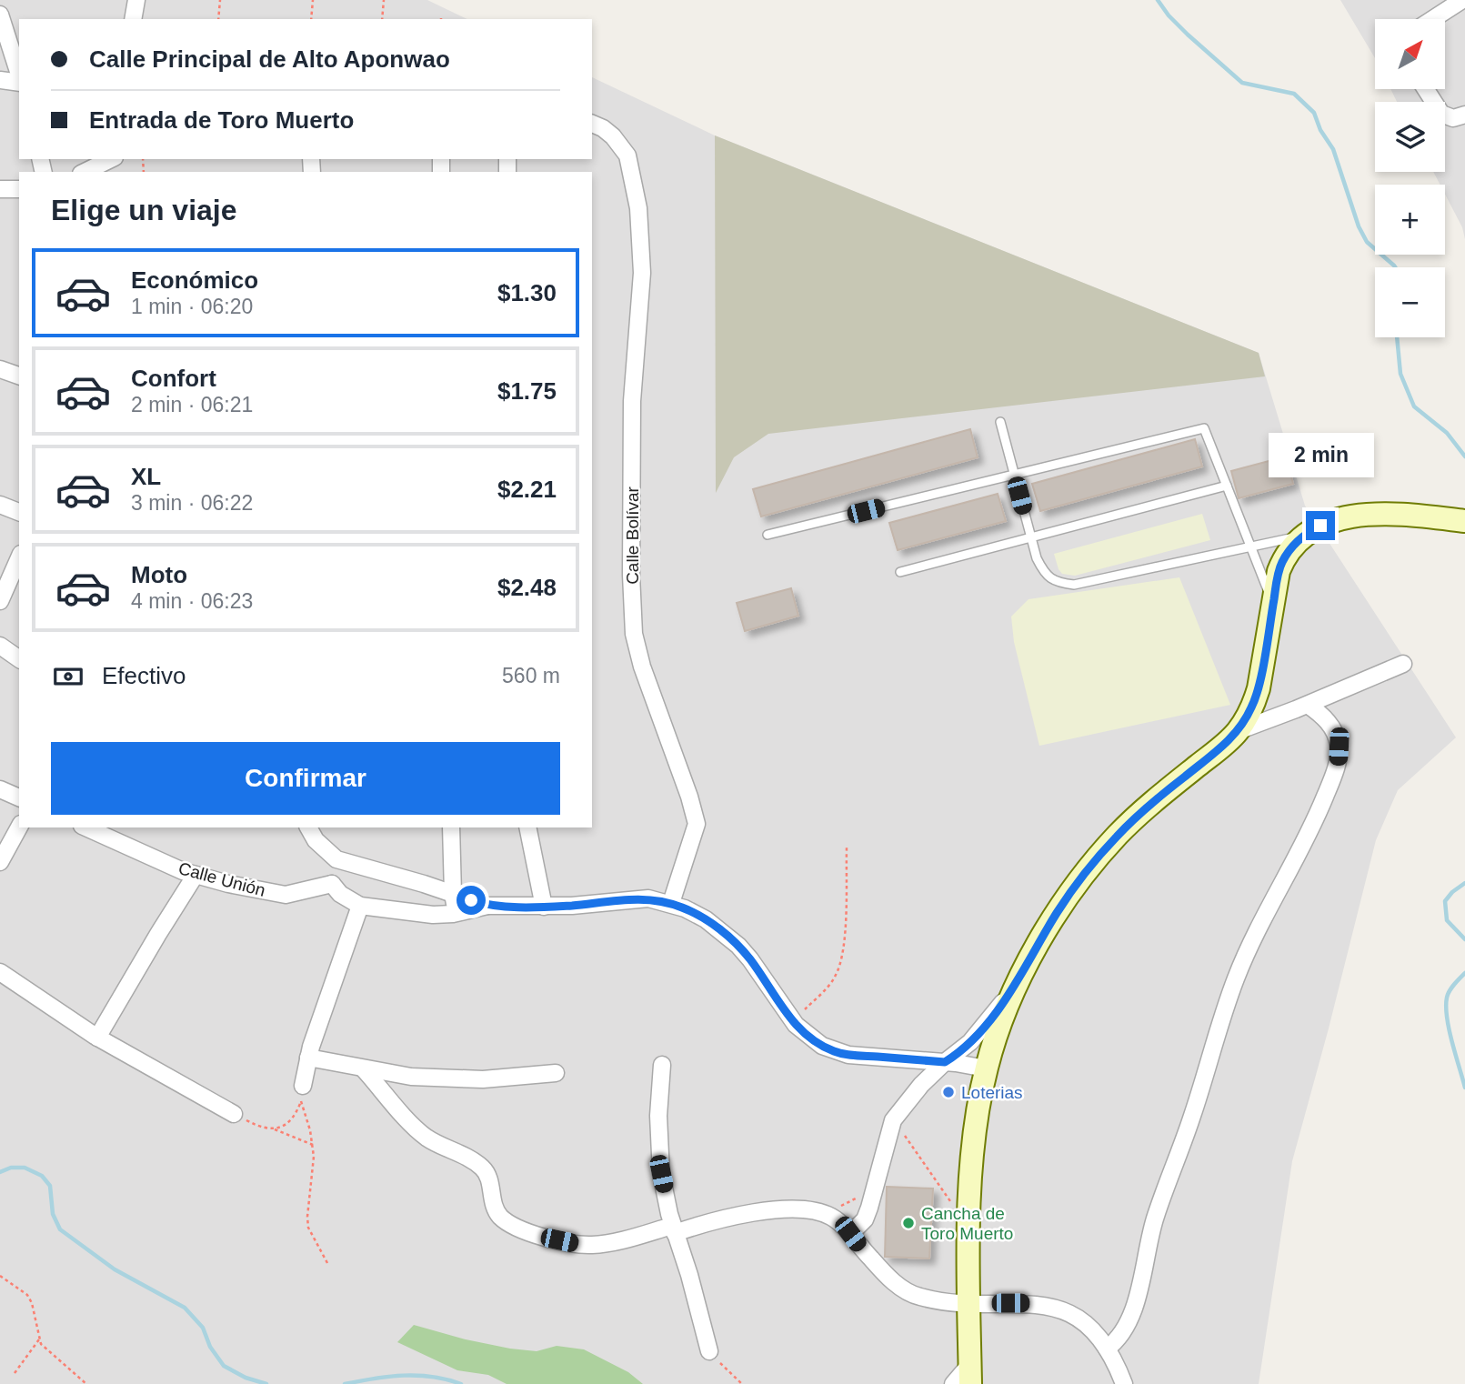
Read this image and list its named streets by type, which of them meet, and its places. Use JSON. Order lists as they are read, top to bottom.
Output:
{
  "streets": {
    "street": ["Calle Bolívar", "Calle Unión"]
  },
  "places": ["Loterias", "Cancha de Toro Muerto"],
  "north": "top right",
  "page": {
    "map_buttons": ["+", "−"],
    "banner": ["Calle Principal de Alto Aponwao", "Entrada de Toro Muerto"],
    "heading": "Elige un viaje",
    "list": [
      {
        "name": "Económico",
        "note": "1 min · 06:20",
        "value": "$1.30"
      },
      {
        "name": "Confort",
        "note": "2 min · 06:21",
        "value": "$1.75"
      },
      {
        "name": "XL",
        "note": "3 min · 06:22",
        "value": "$2.21"
      },
      {
        "name": "Moto",
        "note": "4 min · 06:23",
        "value": "$2.48"
      }
    ],
    "bubble": "2 min",
    "pay": ["Efectivo", "560 m"],
    "buttons": "Confirmar"
  }
}
